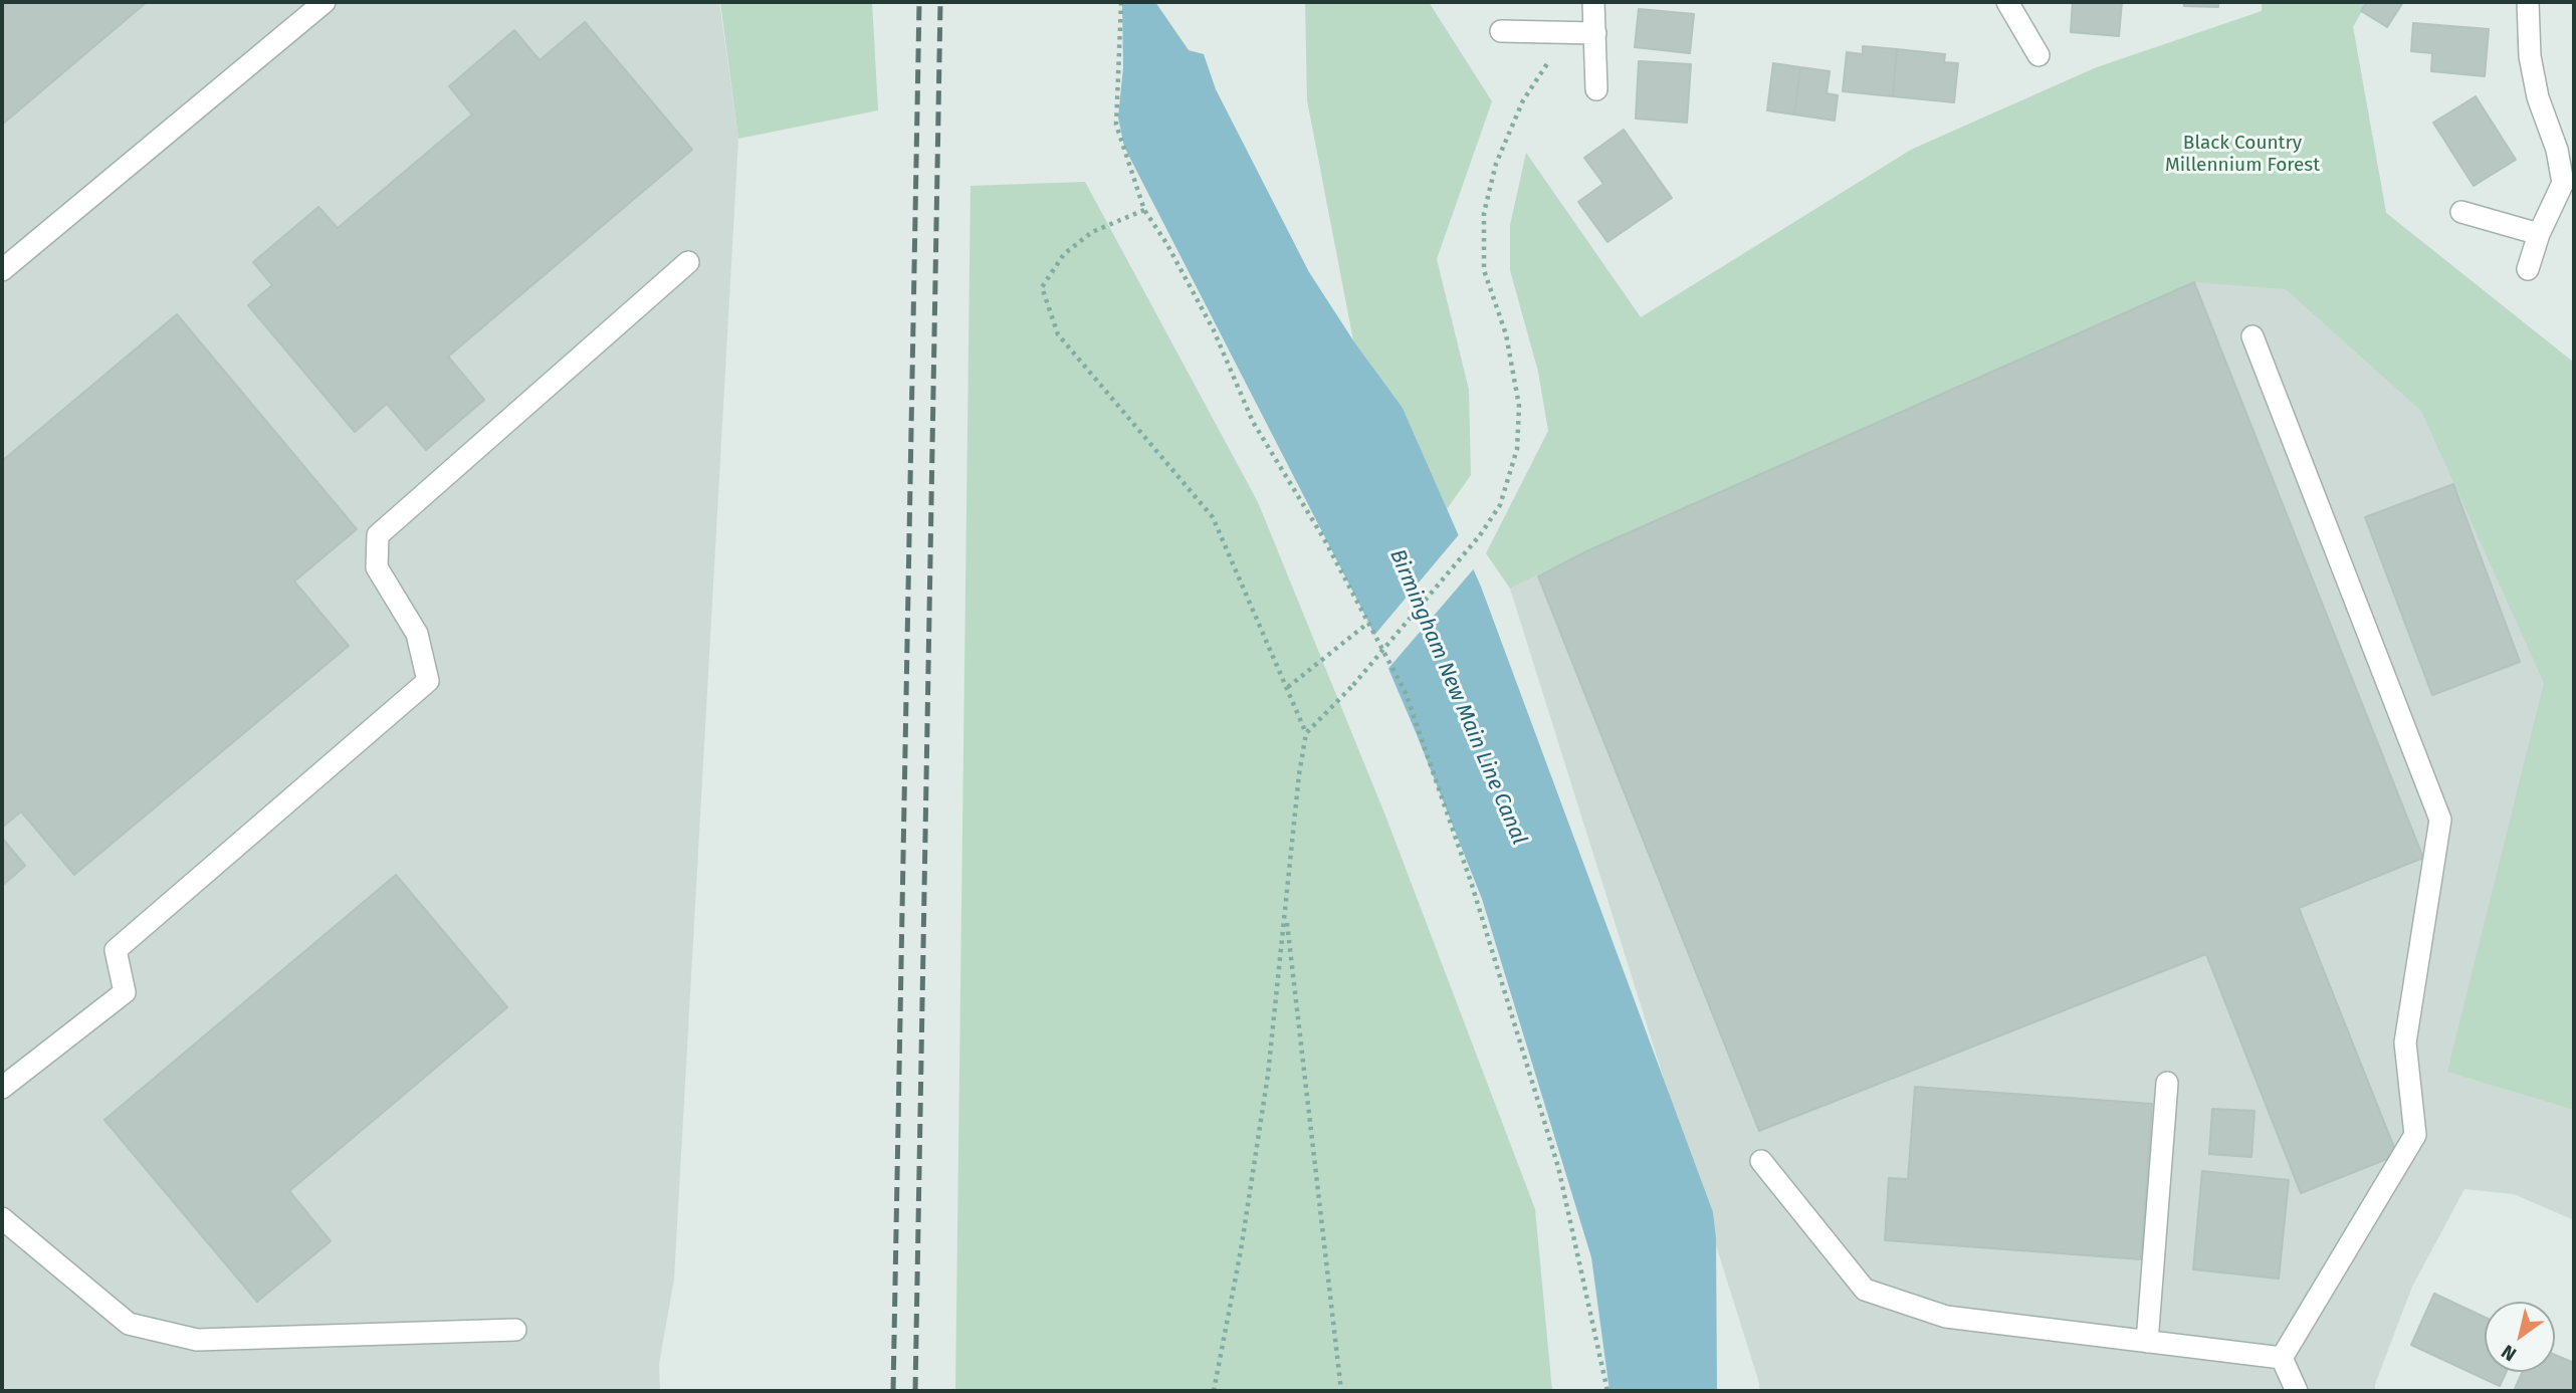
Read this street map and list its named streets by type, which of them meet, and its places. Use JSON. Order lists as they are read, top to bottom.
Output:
{
  "water": ["Birmingham New Main Line Canal"],
  "parks": ["Black Country Millennium Forest"],
  "north": "bottom left"
}
